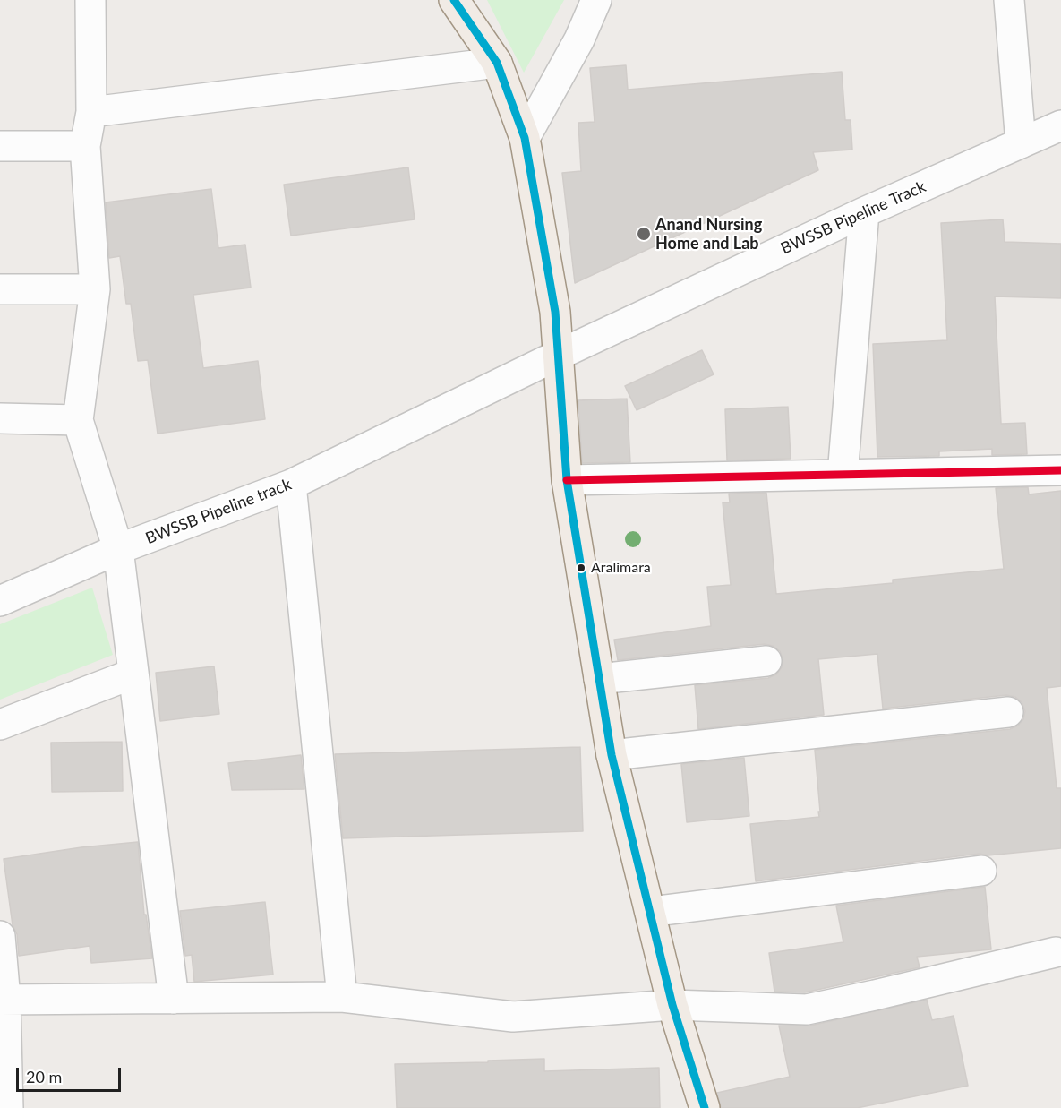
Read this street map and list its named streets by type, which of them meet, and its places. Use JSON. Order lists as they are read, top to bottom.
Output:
{
  "streets": {
    "street": ["BWSSB Pipeline Track", "BWSSB Pipeline track"]
  },
  "crossings": [
    ["BWSSB Pipeline Track", "BWSSB Pipeline track"]
  ],
  "places": ["Anand Nursing Home and Lab", "Aralimara"],
  "scale_bar": "20 m"
}
